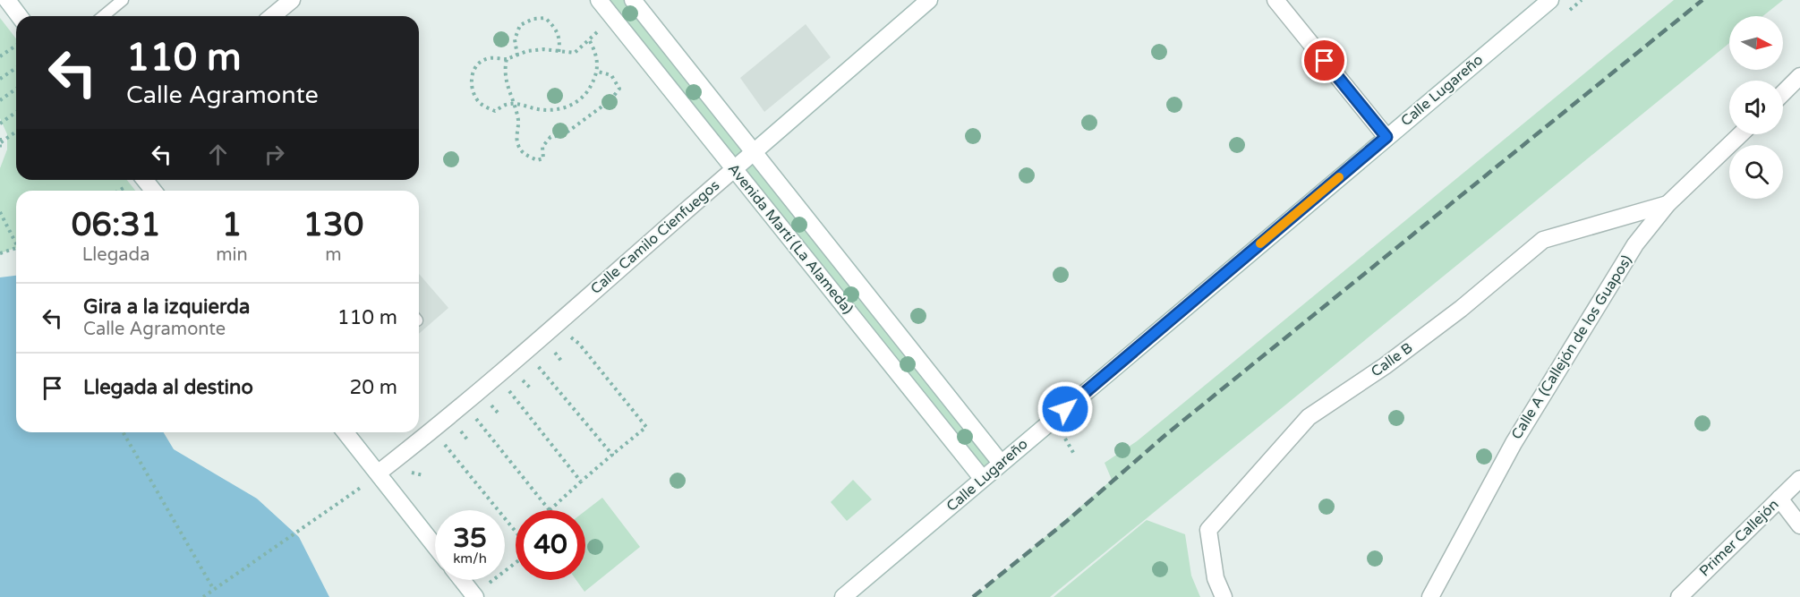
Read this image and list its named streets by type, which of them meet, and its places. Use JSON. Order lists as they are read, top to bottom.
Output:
{
  "streets": {
    "street": [
      "Calle Lugareño",
      "Calle Camilo Cienfuegos",
      "Avenida Martí (La Alameda)",
      "Calle A (Callejón de los Guapos)",
      "Calle B",
      "Primer Callejón"
    ]
  },
  "crossings": [
    ["Calle Lugareño", "Avenida Martí (La Alameda)"],
    ["Calle Camilo Cienfuegos", "Avenida Martí (La Alameda)"],
    ["Calle A (Callejón de los Guapos)", "Calle B"]
  ],
  "north": "right",
  "page": {
    "turn": ["110 m", "Calle Agramonte"],
    "eta": [
      "06:31",
      "Llegada",
      "1",
      "min",
      "130",
      "m"
    ],
    "list": [
      {
        "name": "Gira a la izquierda",
        "note": "Calle Agramonte",
        "value": "110 m"
      },
      {
        "name": "Llegada al destino",
        "value": "20 m"
      }
    ],
    "speed": "35 km/h",
    "limit": "40"
  }
}
